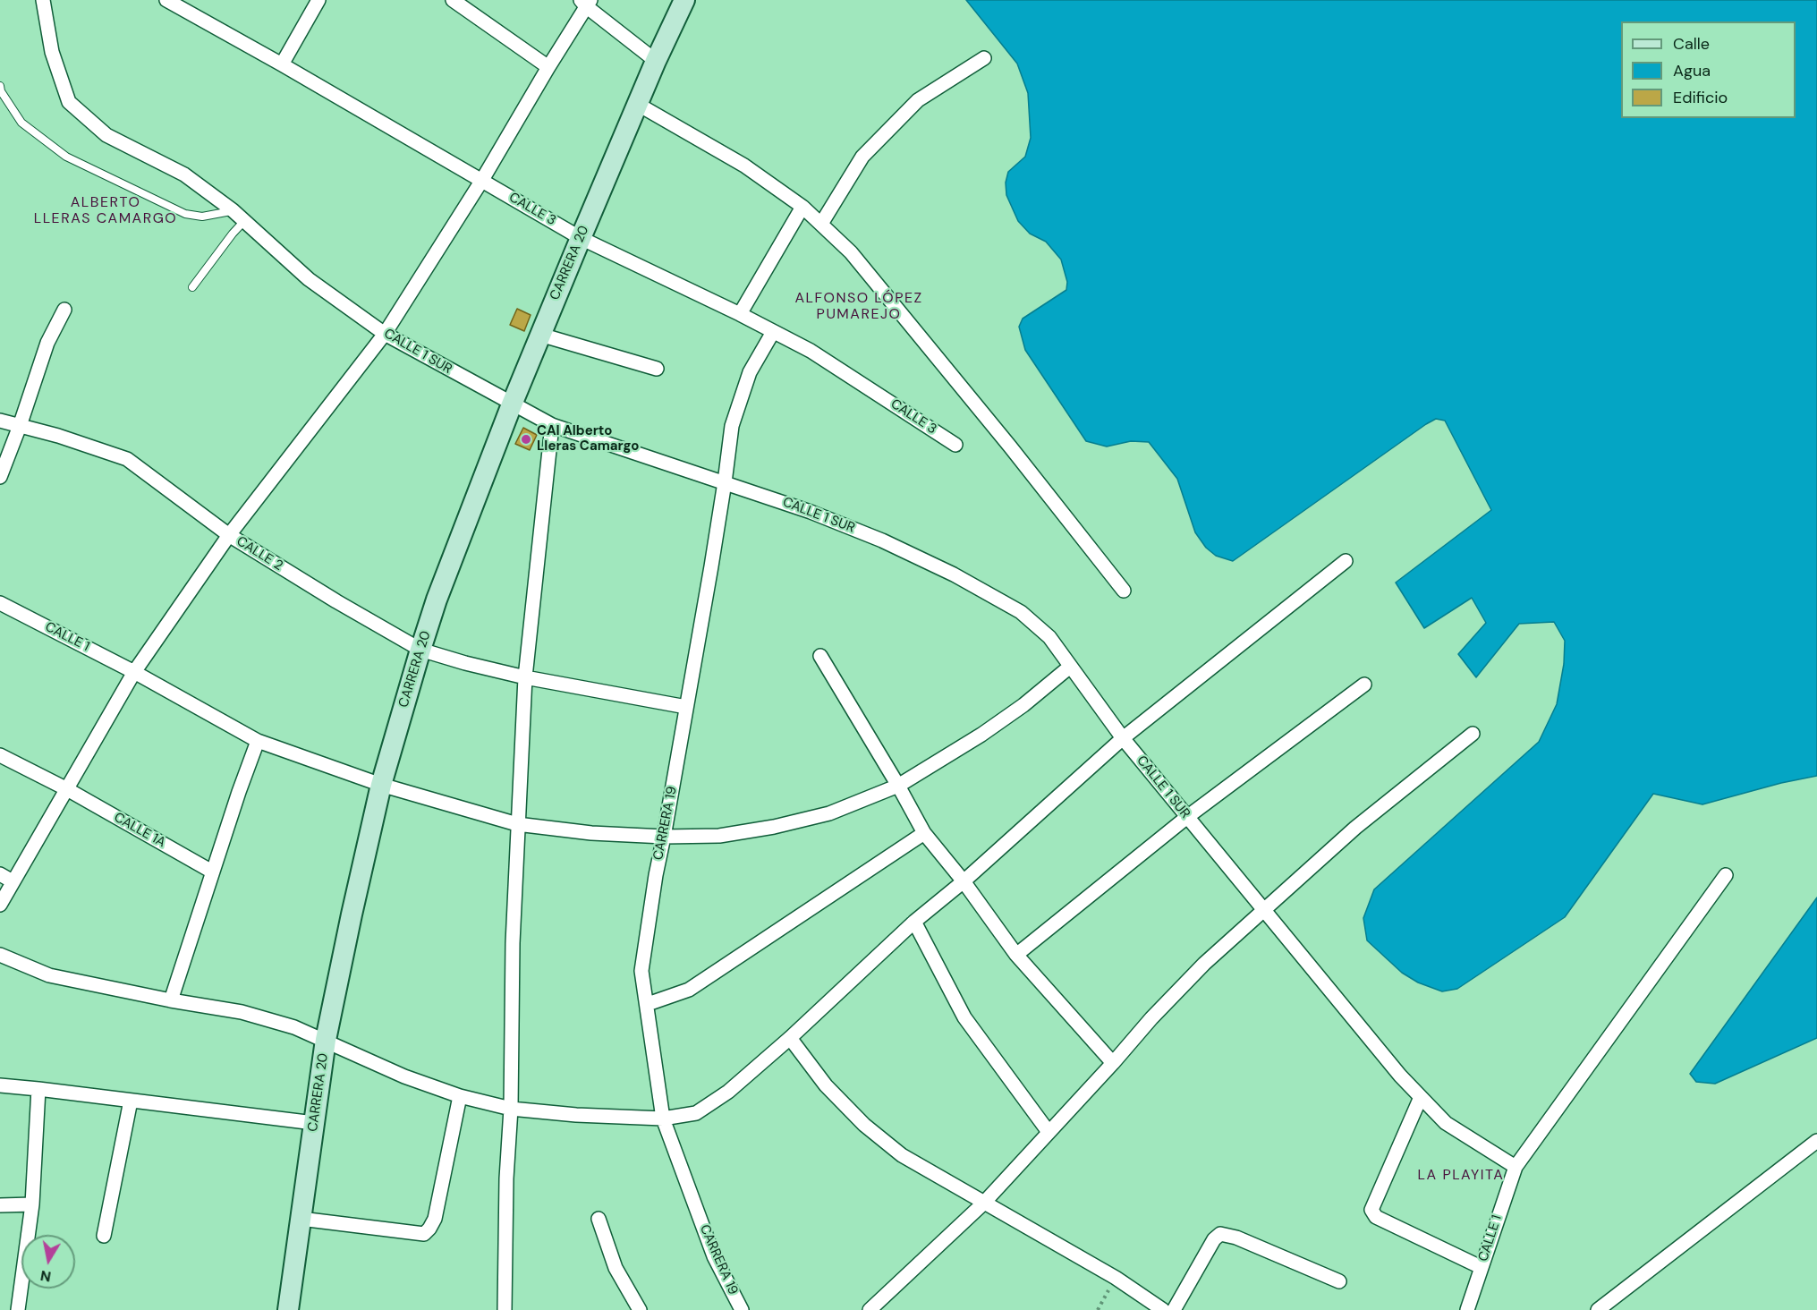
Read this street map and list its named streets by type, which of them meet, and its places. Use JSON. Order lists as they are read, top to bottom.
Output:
{
  "streets": {
    "street": [
      "CALLE 3",
      "CARRERA 20",
      "CALLE 1 SUR",
      "CALLE 2",
      "CALLE 1",
      "CARRERA 19",
      "CALLE 1A"
    ]
  },
  "crossings": [
    ["CALLE 3", "CARRERA 20"],
    ["CALLE 3", "CARRERA 19"],
    ["CARRERA 20", "CALLE 1 SUR"],
    ["CARRERA 20", "CALLE 2"],
    ["CARRERA 20", "CALLE 1"],
    ["CALLE 1 SUR", "CALLE 1"],
    ["CALLE 1 SUR", "CARRERA 19"],
    ["CALLE 2", "CARRERA 19"],
    ["CALLE 1", "CARRERA 19"]
  ],
  "districts": ["ALBERTO LLERAS CAMARGO", "ALFONSO LÓPEZ PUMAREJO", "LA PLAYITA"],
  "places": ["CAI Alberto Lleras Camargo"],
  "legend": ["Calle", "Agua", "Edificio"],
  "north": "bottom"
}
